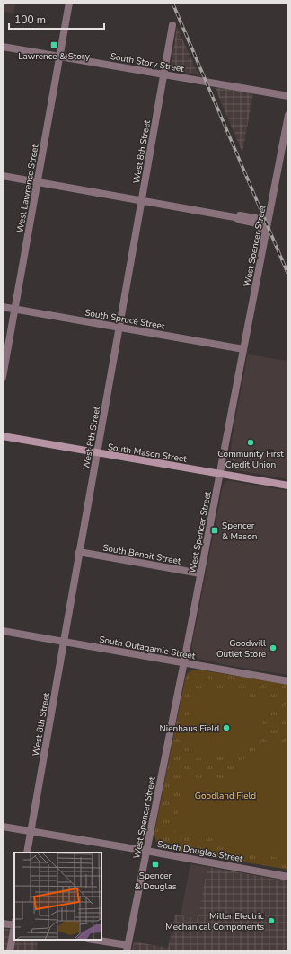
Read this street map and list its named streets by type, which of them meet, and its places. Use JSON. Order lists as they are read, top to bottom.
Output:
{
  "streets": {
    "main road": ["South Mason Street"],
    "street": [
      "South Story Street",
      "West 8th Street",
      "West Lawrence Street",
      "West Spencer Street",
      "South Spruce Street",
      "South Benoit Street",
      "South Outagamie Street",
      "South Douglas Street"
    ]
  },
  "crossings": [
    ["South Story Street", "West 8th Street"],
    ["South Story Street", "West Lawrence Street"],
    ["West 8th Street", "South Spruce Street"],
    ["West 8th Street", "South Mason Street"],
    ["West 8th Street", "South Benoit Street"],
    ["West 8th Street", "South Outagamie Street"],
    ["West 8th Street", "South Douglas Street"],
    ["West Lawrence Street", "South Spruce Street"],
    ["West Spencer Street", "South Spruce Street"],
    ["West Spencer Street", "South Mason Street"],
    ["West Spencer Street", "South Benoit Street"],
    ["West Spencer Street", "South Outagamie Street"],
    ["West Spencer Street", "South Douglas Street"]
  ],
  "parks": ["Goodland Field"],
  "places": {
    "transit": ["Lawrence & Story", "Spencer & Mason", "Spencer & Douglas"],
    "other": [
      "Community First Credit Union",
      "Goodwill Outlet Store",
      "Nienhaus Field",
      "Miller Electric Mechanical Components"
    ]
  },
  "scale_bar": "100 m"
}
